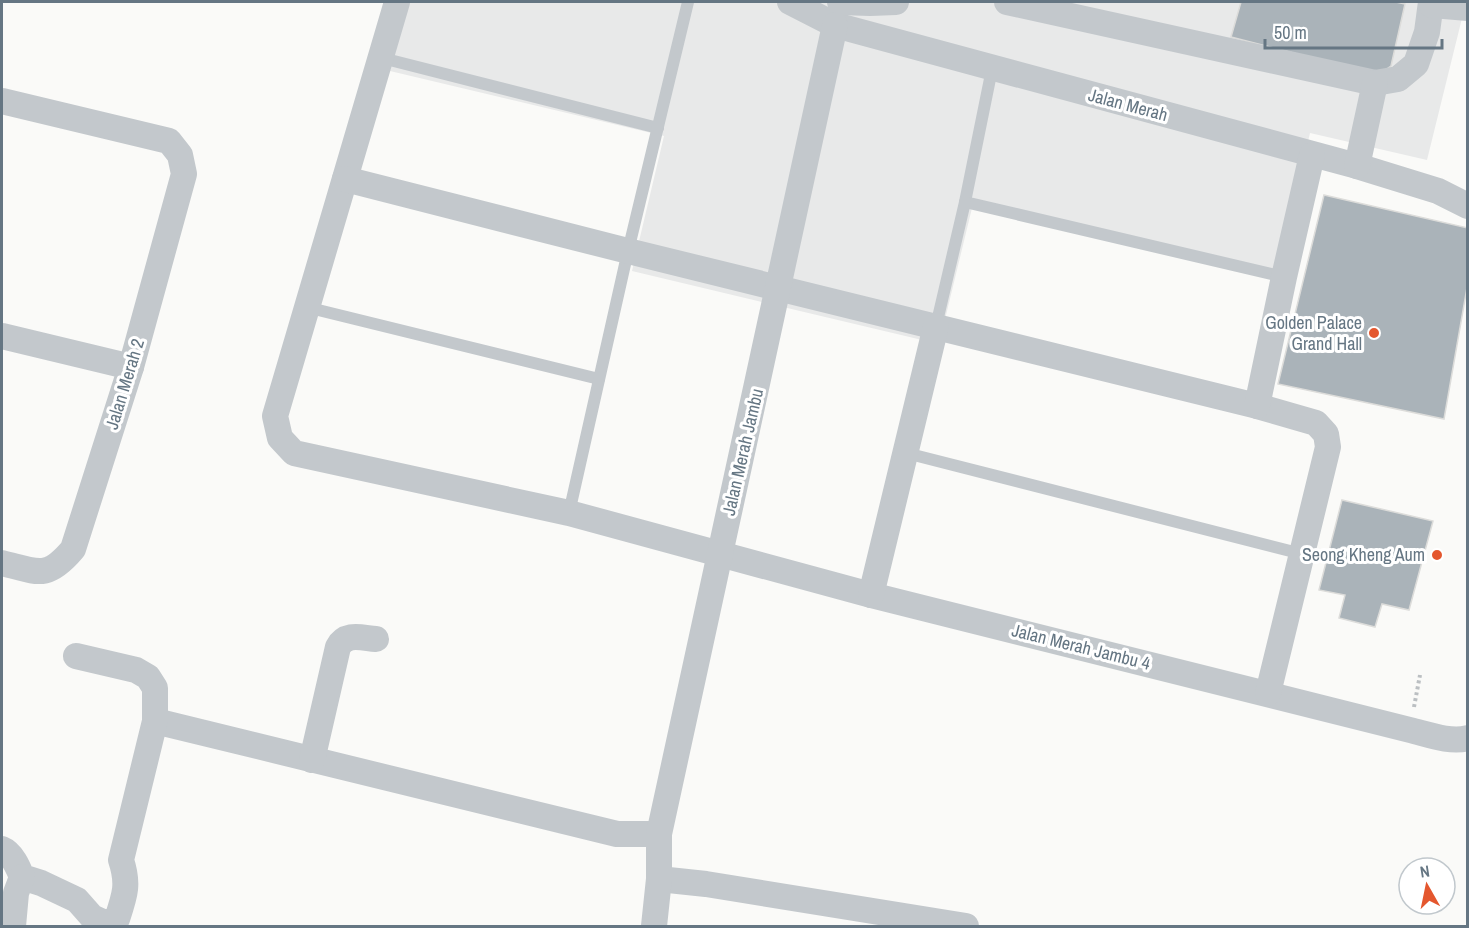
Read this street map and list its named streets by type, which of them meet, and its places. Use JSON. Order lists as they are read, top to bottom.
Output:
{
  "streets": {
    "street": [
      "Jalan Merah",
      "Jalan Merah 2",
      "Jalan Merah Jambu",
      "Jalan Merah Jambu 4"
    ]
  },
  "crossings": [
    ["Jalan Merah", "Jalan Merah Jambu"],
    ["Jalan Merah Jambu", "Jalan Merah Jambu 4"]
  ],
  "places": ["Golden Palace Grand Hall", "Seong Kheng Aum"],
  "scale_bar": "50 m",
  "north": "top"
}
